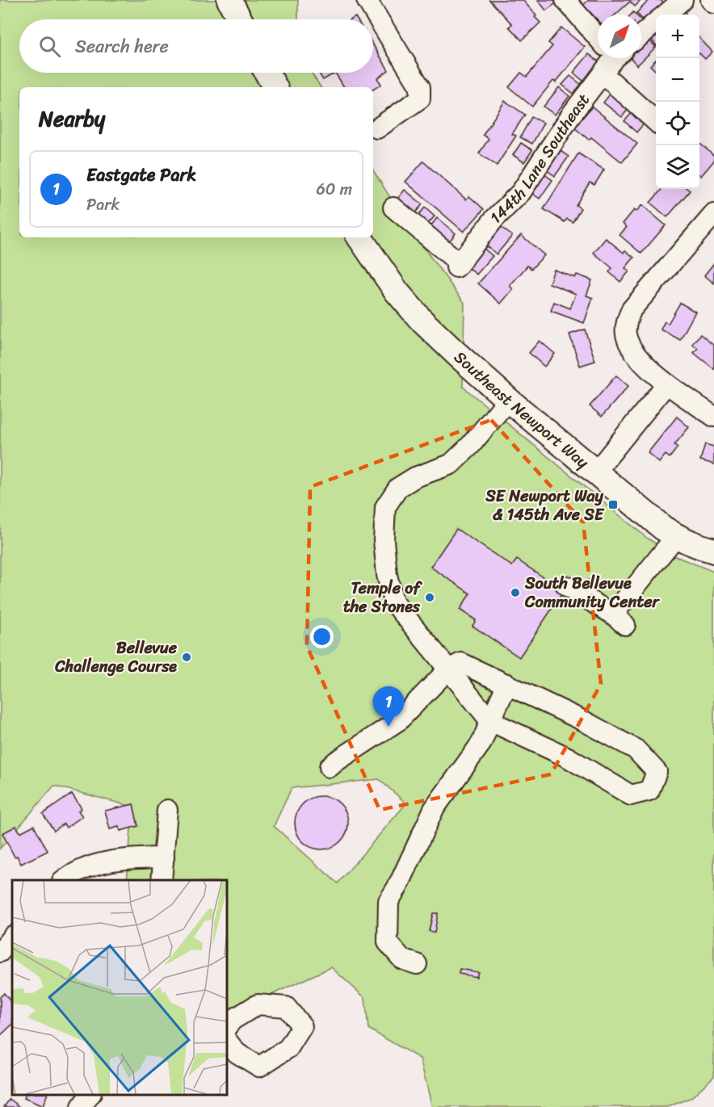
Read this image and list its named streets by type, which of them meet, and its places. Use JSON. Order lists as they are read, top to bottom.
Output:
{
  "streets": {
    "main road": ["Southeast Newport Way"],
    "street": ["144th Lane Southeast"]
  },
  "places": {
    "transit": ["SE Newport Way & 145th Ave SE"],
    "other": ["South Bellevue Community Center", "Temple of the Stones", "Bellevue Challenge Course"]
  },
  "north": "top right",
  "page": {
    "map_buttons": ["+", "−"],
    "search": "Search here",
    "heading": "Nearby",
    "list": [
      {
        "mark": "1",
        "name": "Eastgate Park",
        "note": "Park",
        "value": "60 m"
      }
    ],
    "pins": "1"
  }
}
